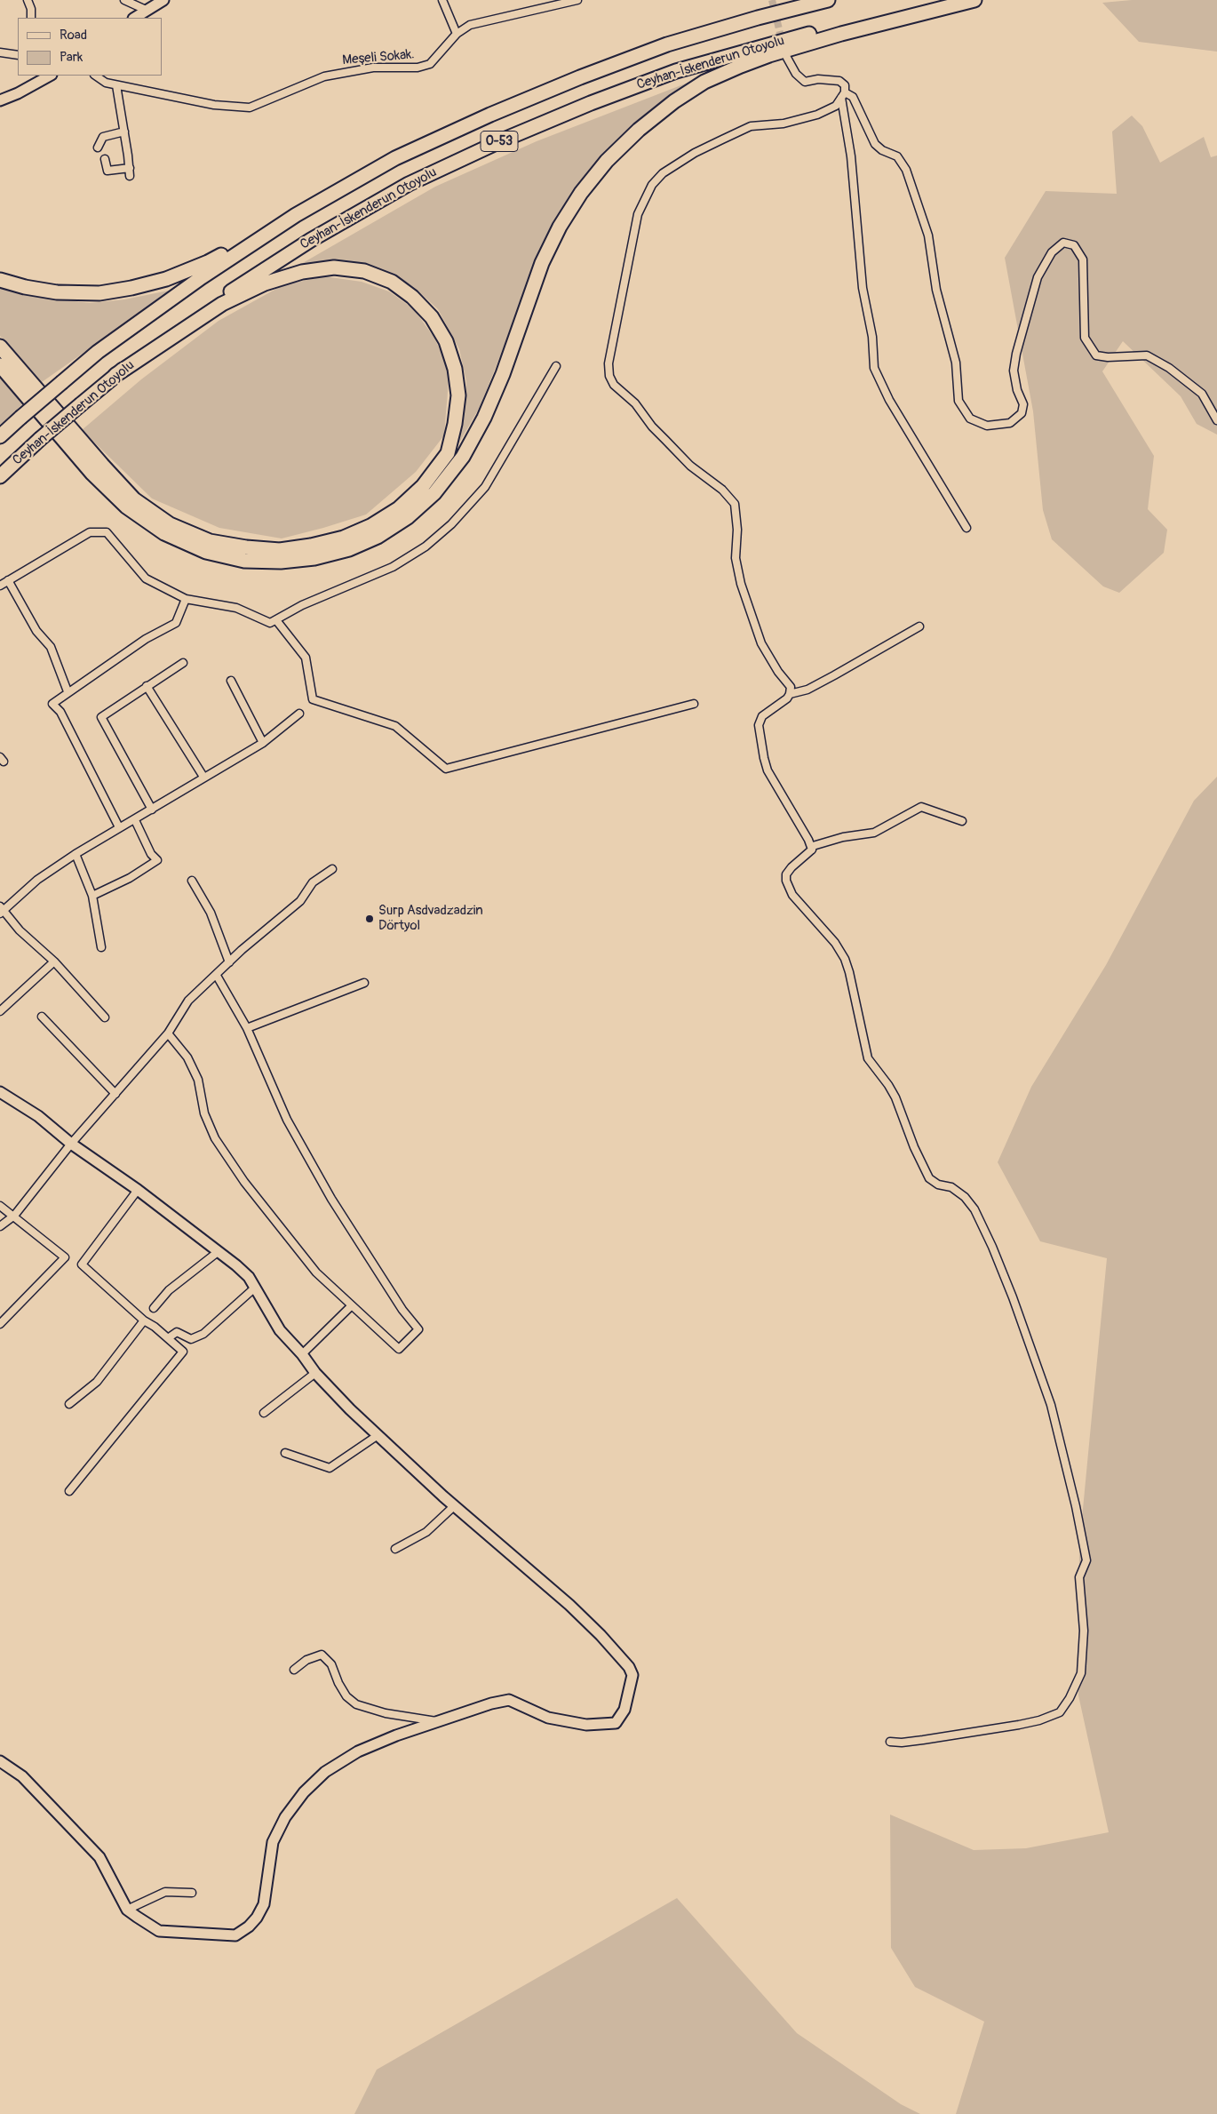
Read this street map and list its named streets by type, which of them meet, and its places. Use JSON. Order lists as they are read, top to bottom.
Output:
{
  "streets": {
    "highway": ["Ceyhan-İskenderun Otoyolu", "O-53"],
    "street": ["Meşeli Sokak."]
  },
  "places": ["Surp Asdvadzadzin Dörtyol"],
  "legend": ["Road", "Park"]
}
